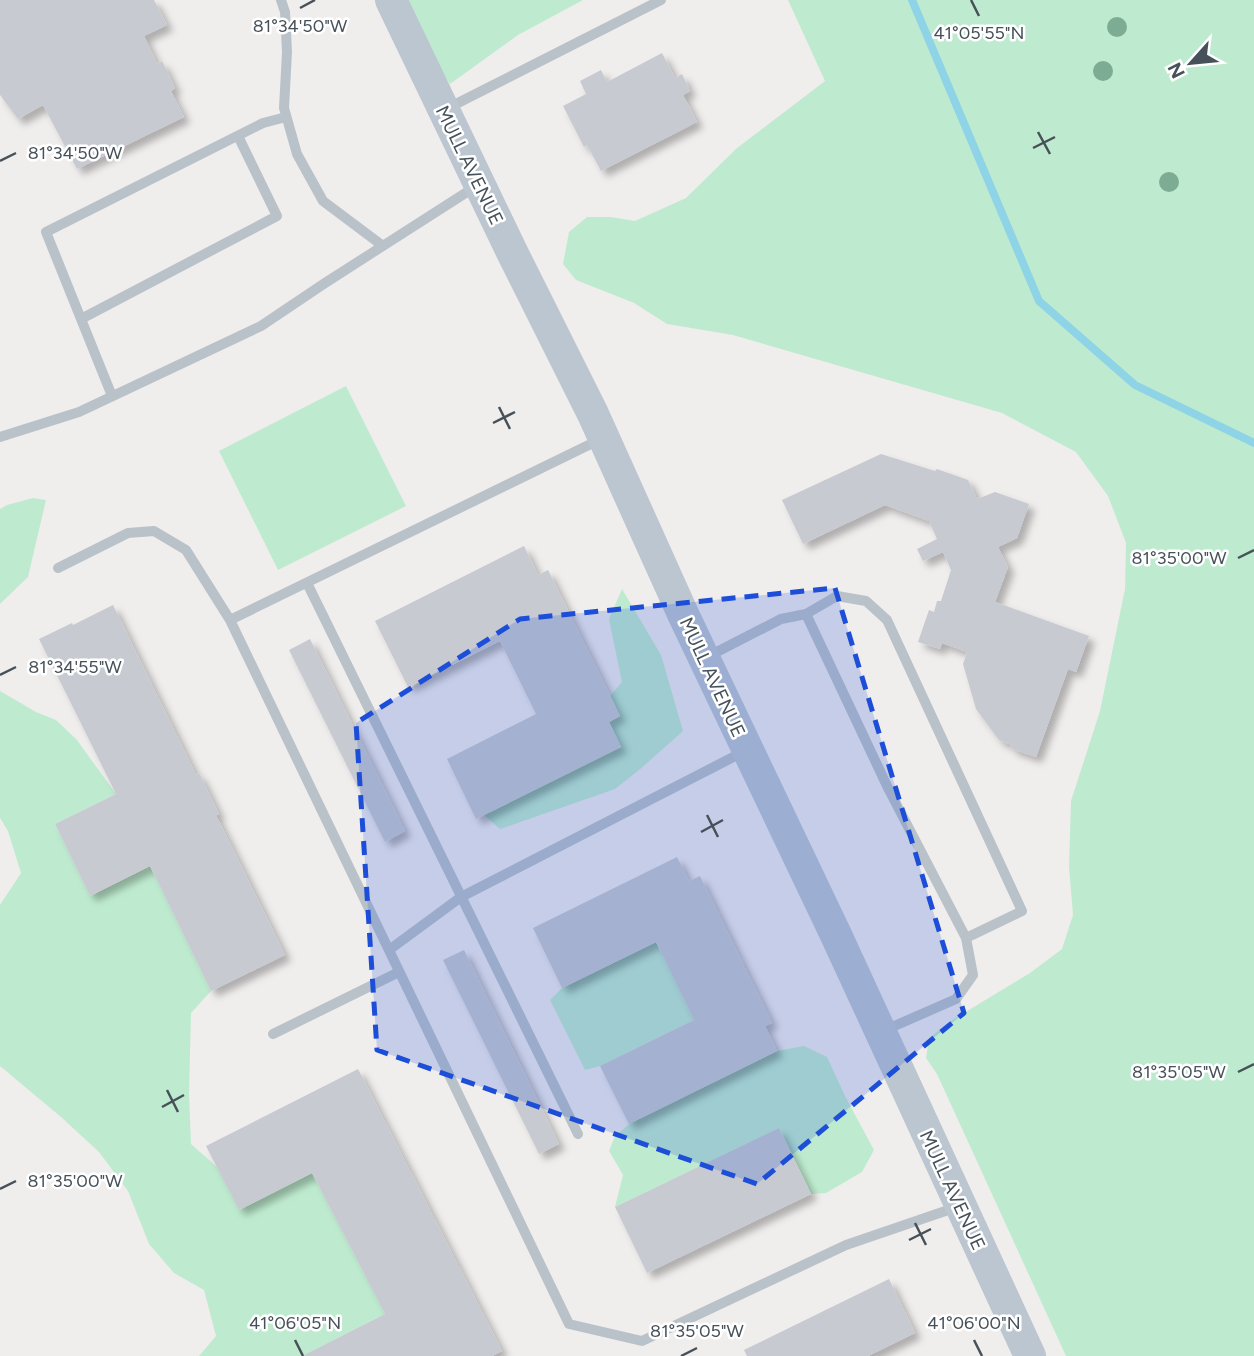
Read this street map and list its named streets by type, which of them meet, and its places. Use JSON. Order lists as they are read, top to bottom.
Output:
{
  "streets": {
    "street": ["MULL AVENUE"]
  },
  "north": "bottom left",
  "coordinates": [
    "81°34'50\"W",
    "41°05'55\"N",
    "81°35'00\"W",
    "81°34'55\"W",
    "81°35'05\"W",
    "41°06'05\"N",
    "41°06'00\"N"
  ]
}
